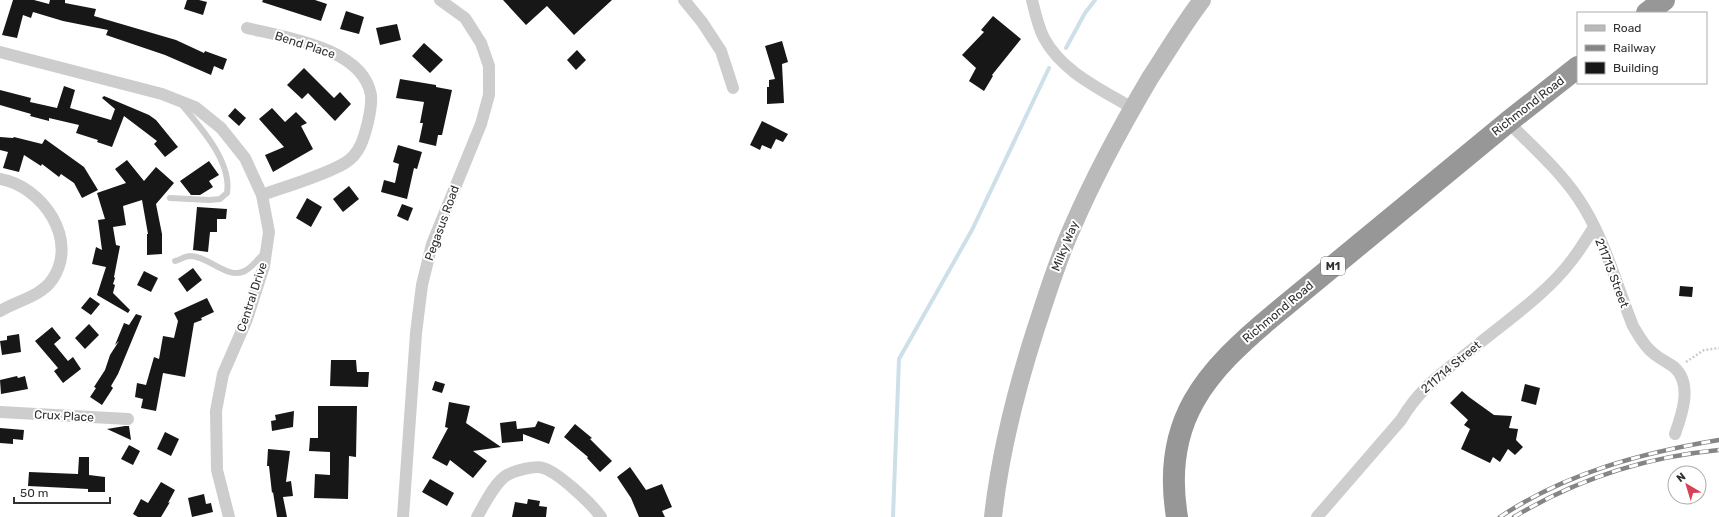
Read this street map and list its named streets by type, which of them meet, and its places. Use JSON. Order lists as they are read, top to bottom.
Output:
{
  "streets": {
    "highway": ["Richmond Road", "M1"],
    "street": [
      "Bend Place",
      "Pegasus Road",
      "Milky Way",
      "211713 Street",
      "Central Drive",
      "211714 Street",
      "Crux Place"
    ]
  },
  "crossings": [
    ["Bend Place", "Central Drive"],
    ["Richmond Road", "211713 Street"],
    ["211713 Street", "211714 Street"]
  ],
  "legend": ["Road", "Railway", "Building"],
  "scale_bar": "50 m",
  "north": "top left"
}
